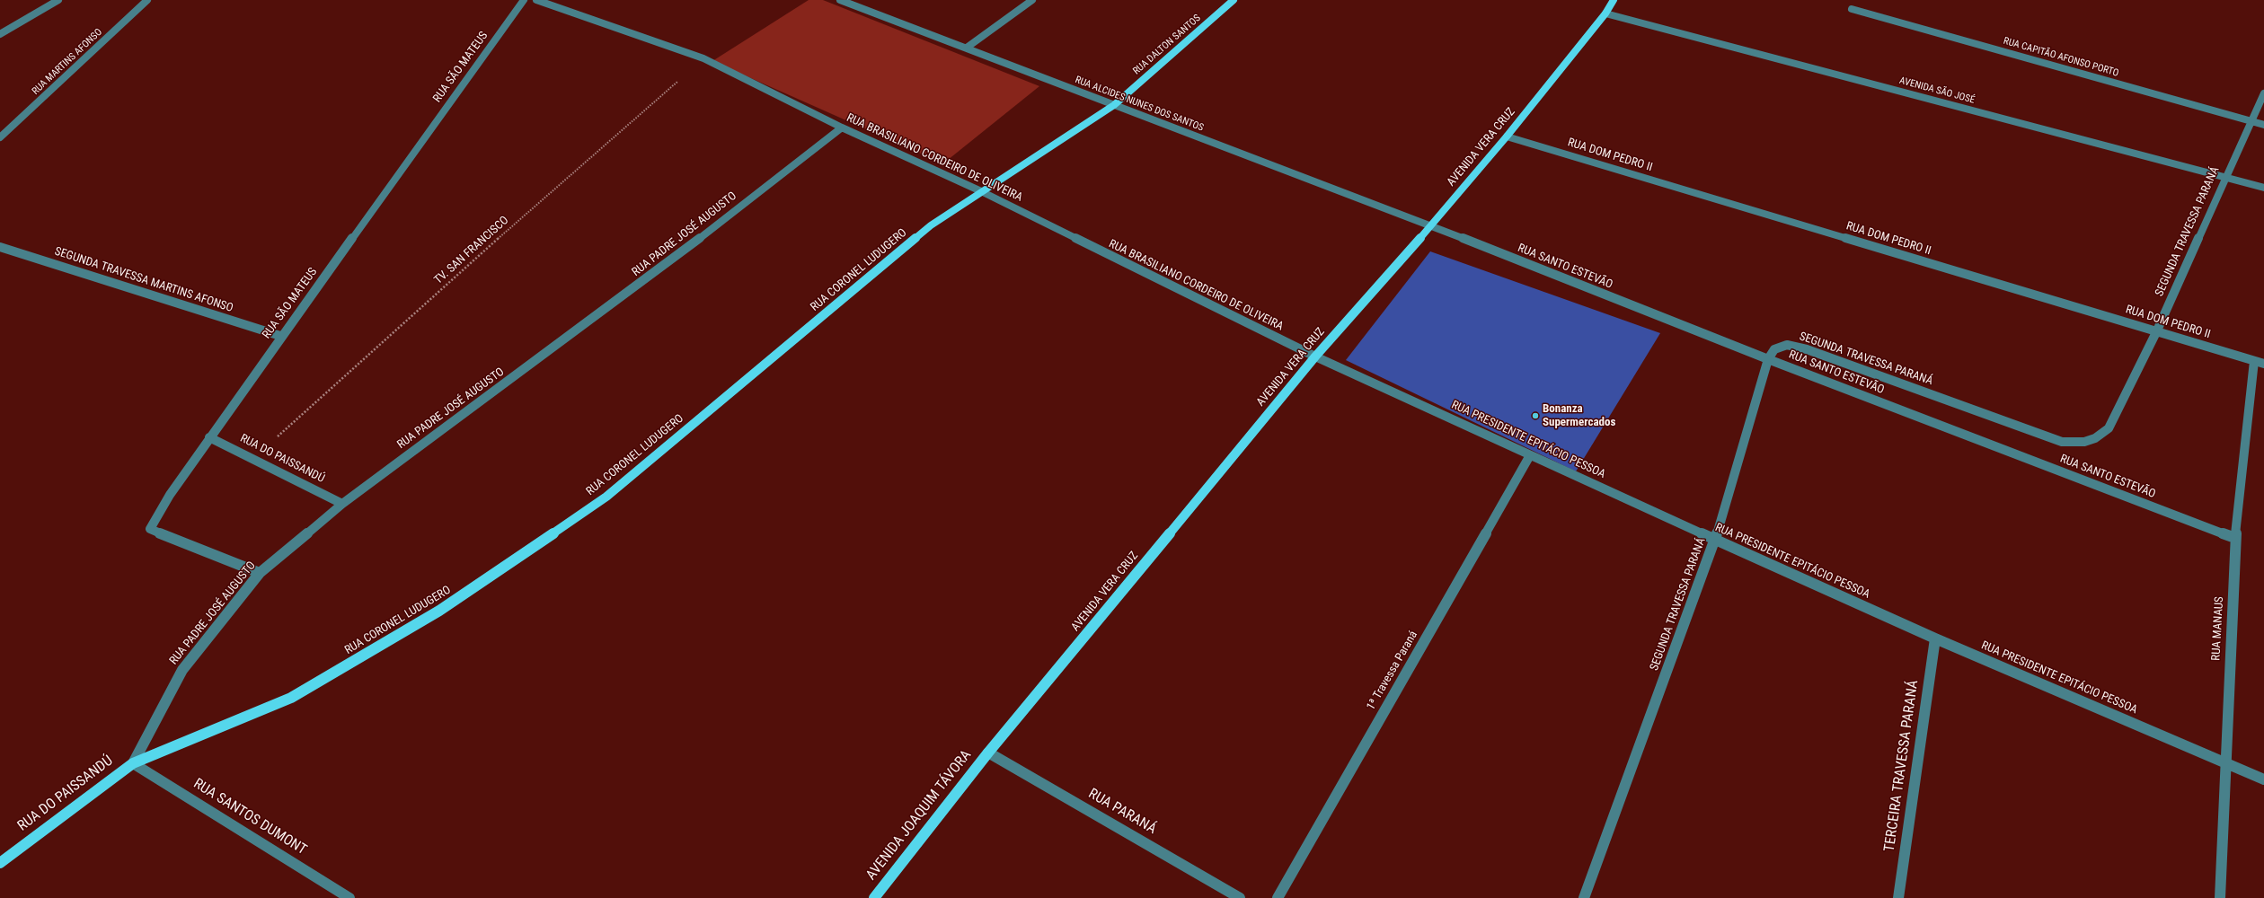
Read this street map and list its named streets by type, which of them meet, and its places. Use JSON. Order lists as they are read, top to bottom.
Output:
{
  "streets": {
    "main road": [
      "RUA DALTON SANTOS",
      "AVENIDA VERA CRUZ",
      "RUA CORONEL LUDUGERO",
      "RUA DO PAISSANDÚ",
      "AVENIDA JOAQUIM TÁVORA"
    ],
    "street": [
      "RUA CAPITÃO AFONSO PORTO",
      "RUA MARTINS AFONSO",
      "RUA SÃO MATEUS",
      "AVENIDA SÃO JOSÉ",
      "RUA ALCIDES NUNES DOS SANTOS",
      "RUA DOM PEDRO II",
      "RUA BRASILIANO CORDEIRO DE OLIVEIRA",
      "SEGUNDA TRAVESSA PARANÁ",
      "RUA PADRE JOSÉ AUGUSTO",
      "RUA SANTO ESTEVÃO",
      "SEGUNDA TRAVESSA MARTINS AFONSO",
      "RUA PRESIDENTE EPITÁCIO PESSOA",
      "RUA MANAUS",
      "1ª Travessa Paraná",
      "TERCEIRA TRAVESSA PARANÁ",
      "RUA PARANÁ",
      "RUA SANTOS DUMONT"
    ],
    "path": ["TV. SAN FRANCISCO"]
  },
  "crossings": [
    ["RUA DALTON SANTOS", "RUA ALCIDES NUNES DOS SANTOS"],
    ["RUA DALTON SANTOS", "RUA CORONEL LUDUGERO"],
    ["RUA CAPITÃO AFONSO PORTO", "SEGUNDA TRAVESSA PARANÁ"],
    ["RUA SÃO MATEUS", "RUA PADRE JOSÉ AUGUSTO"],
    ["RUA SÃO MATEUS", "SEGUNDA TRAVESSA MARTINS AFONSO"],
    ["RUA SÃO MATEUS", "RUA DO PAISSANDÚ"],
    ["AVENIDA SÃO JOSÉ", "AVENIDA VERA CRUZ"],
    ["AVENIDA SÃO JOSÉ", "SEGUNDA TRAVESSA PARANÁ"],
    ["RUA ALCIDES NUNES DOS SANTOS", "AVENIDA VERA CRUZ"],
    ["RUA ALCIDES NUNES DOS SANTOS", "RUA SANTO ESTEVÃO"],
    ["RUA ALCIDES NUNES DOS SANTOS", "RUA CORONEL LUDUGERO"],
    ["AVENIDA VERA CRUZ", "RUA DOM PEDRO II"],
    ["AVENIDA VERA CRUZ", "RUA BRASILIANO CORDEIRO DE OLIVEIRA"],
    ["AVENIDA VERA CRUZ", "RUA SANTO ESTEVÃO"],
    ["AVENIDA VERA CRUZ", "RUA PRESIDENTE EPITÁCIO PESSOA"],
    ["AVENIDA VERA CRUZ", "RUA PARANÁ"],
    ["AVENIDA VERA CRUZ", "AVENIDA JOAQUIM TÁVORA"],
    ["RUA DOM PEDRO II", "SEGUNDA TRAVESSA PARANÁ"],
    ["RUA DOM PEDRO II", "RUA MANAUS"],
    ["RUA BRASILIANO CORDEIRO DE OLIVEIRA", "RUA PADRE JOSÉ AUGUSTO"],
    ["RUA BRASILIANO CORDEIRO DE OLIVEIRA", "TV. SAN FRANCISCO"],
    ["RUA BRASILIANO CORDEIRO DE OLIVEIRA", "RUA CORONEL LUDUGERO"],
    ["RUA BRASILIANO CORDEIRO DE OLIVEIRA", "RUA PRESIDENTE EPITÁCIO PESSOA"],
    ["SEGUNDA TRAVESSA PARANÁ", "RUA SANTO ESTEVÃO"],
    ["SEGUNDA TRAVESSA PARANÁ", "RUA PRESIDENTE EPITÁCIO PESSOA"],
    ["RUA PADRE JOSÉ AUGUSTO", "RUA CORONEL LUDUGERO"],
    ["RUA PADRE JOSÉ AUGUSTO", "RUA DO PAISSANDÚ"],
    ["RUA PADRE JOSÉ AUGUSTO", "RUA SANTOS DUMONT"],
    ["TV. SAN FRANCISCO", "RUA DO PAISSANDÚ"],
    ["RUA SANTO ESTEVÃO", "RUA MANAUS"],
    ["RUA CORONEL LUDUGERO", "RUA DO PAISSANDÚ"],
    ["RUA CORONEL LUDUGERO", "RUA SANTOS DUMONT"],
    ["RUA PRESIDENTE EPITÁCIO PESSOA", "RUA MANAUS"],
    ["RUA PRESIDENTE EPITÁCIO PESSOA", "1ª Travessa Paraná"],
    ["RUA PRESIDENTE EPITÁCIO PESSOA", "TERCEIRA TRAVESSA PARANÁ"],
    ["RUA DO PAISSANDÚ", "RUA SANTOS DUMONT"],
    ["RUA PARANÁ", "AVENIDA JOAQUIM TÁVORA"]
  ],
  "places": ["Bonanza Supermercados"]
}
